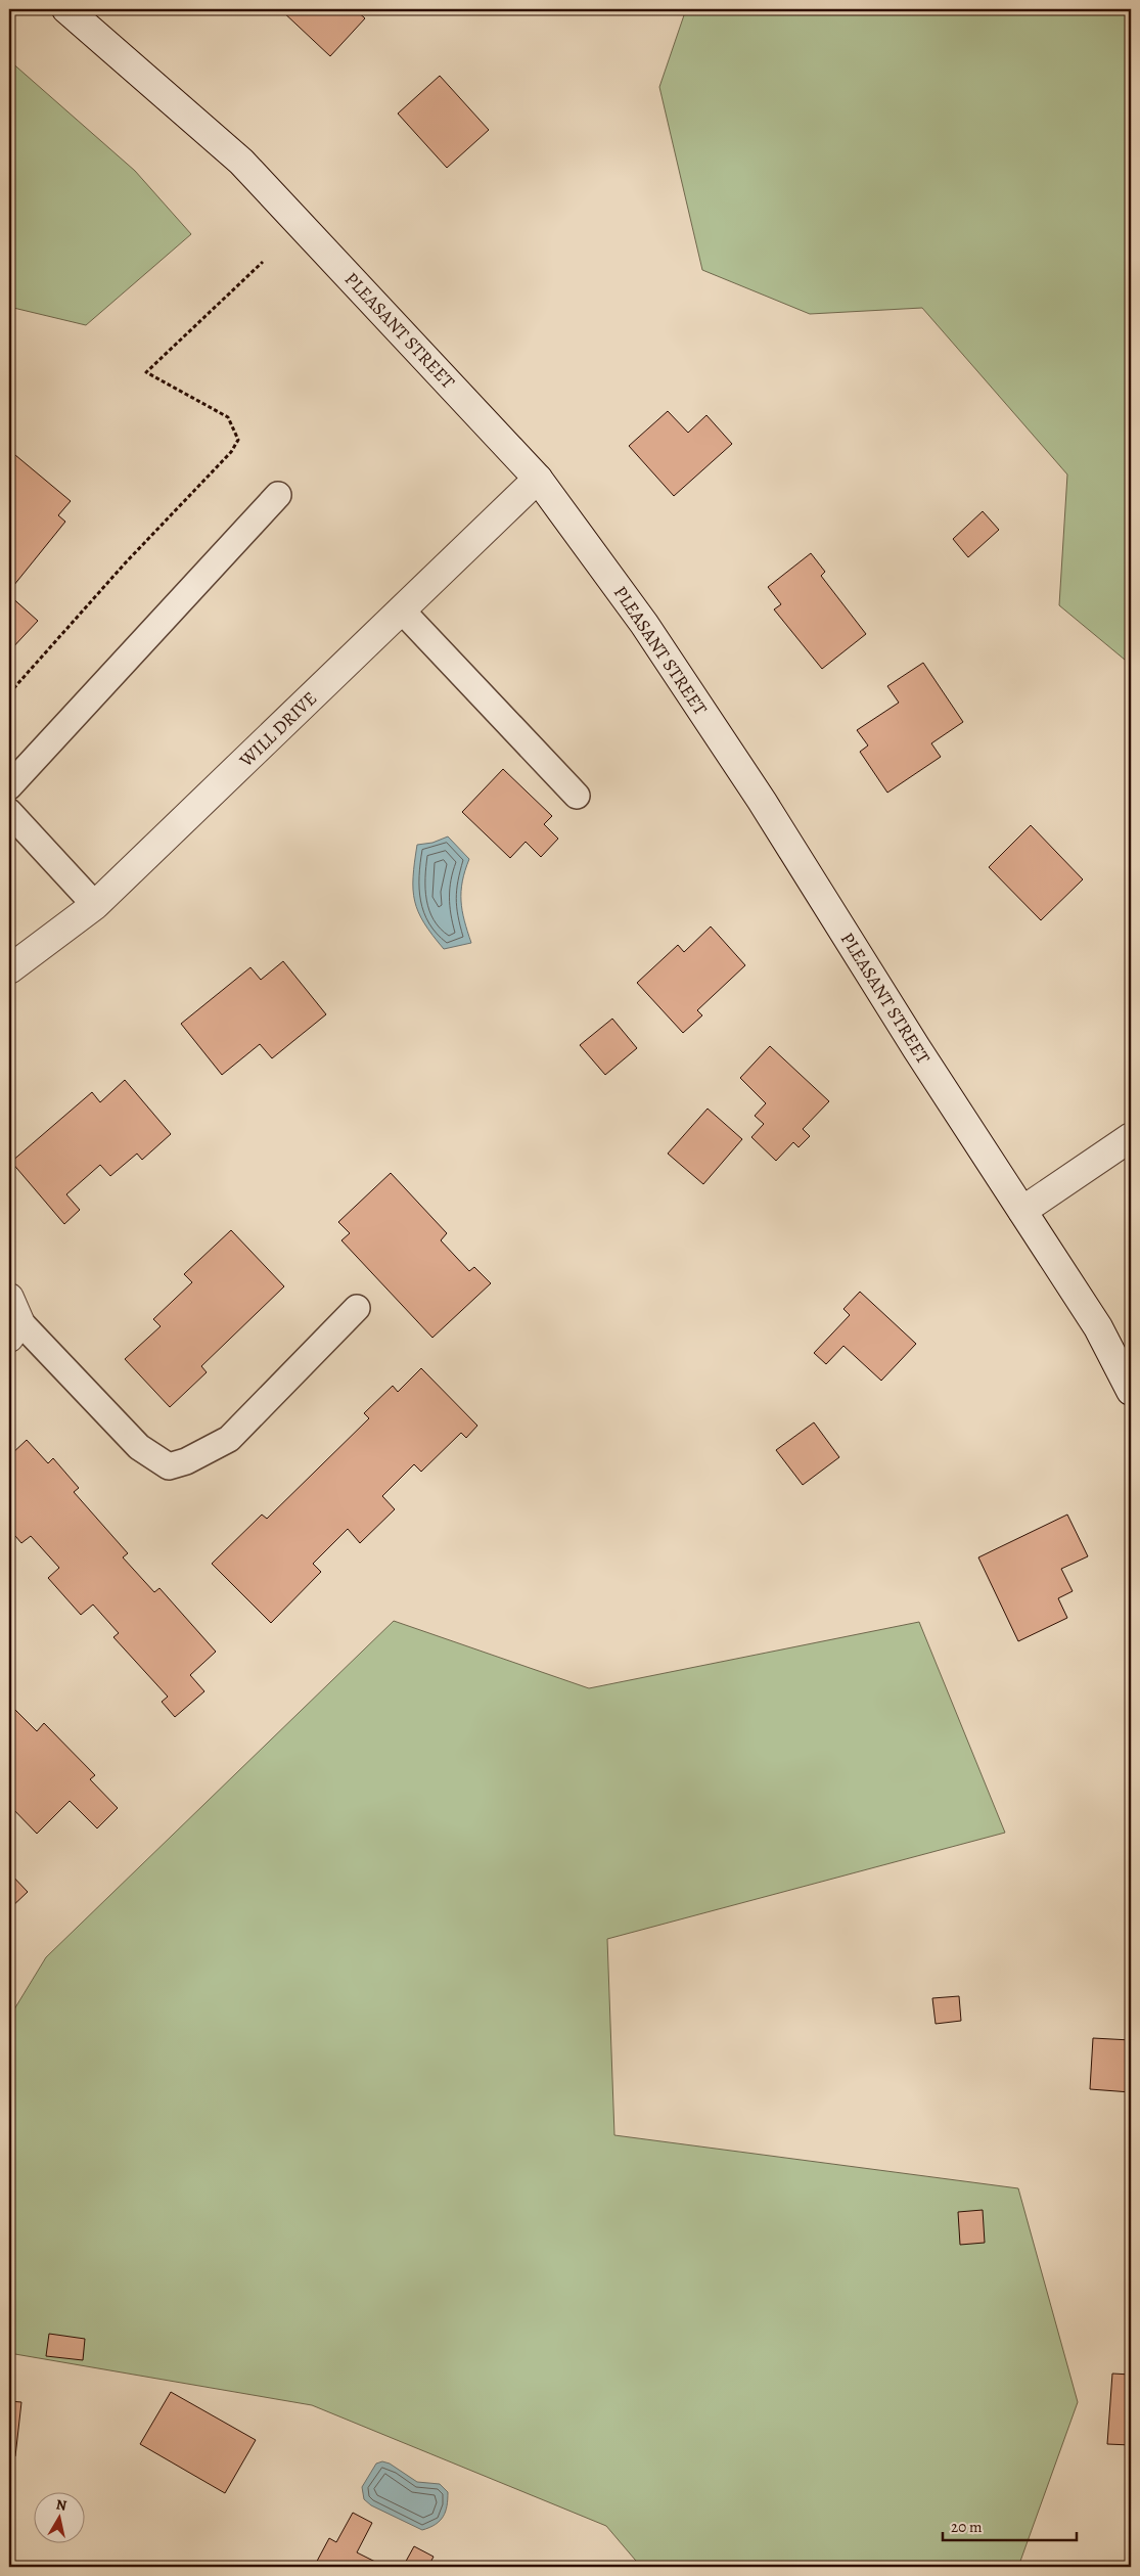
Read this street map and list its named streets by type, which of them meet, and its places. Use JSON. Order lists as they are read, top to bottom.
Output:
{
  "streets": {
    "main road": ["PLEASANT STREET", "WILL DRIVE"]
  },
  "crossings": [
    ["PLEASANT STREET", "WILL DRIVE"]
  ],
  "scale_bar": "20 m",
  "north": "top"
}
